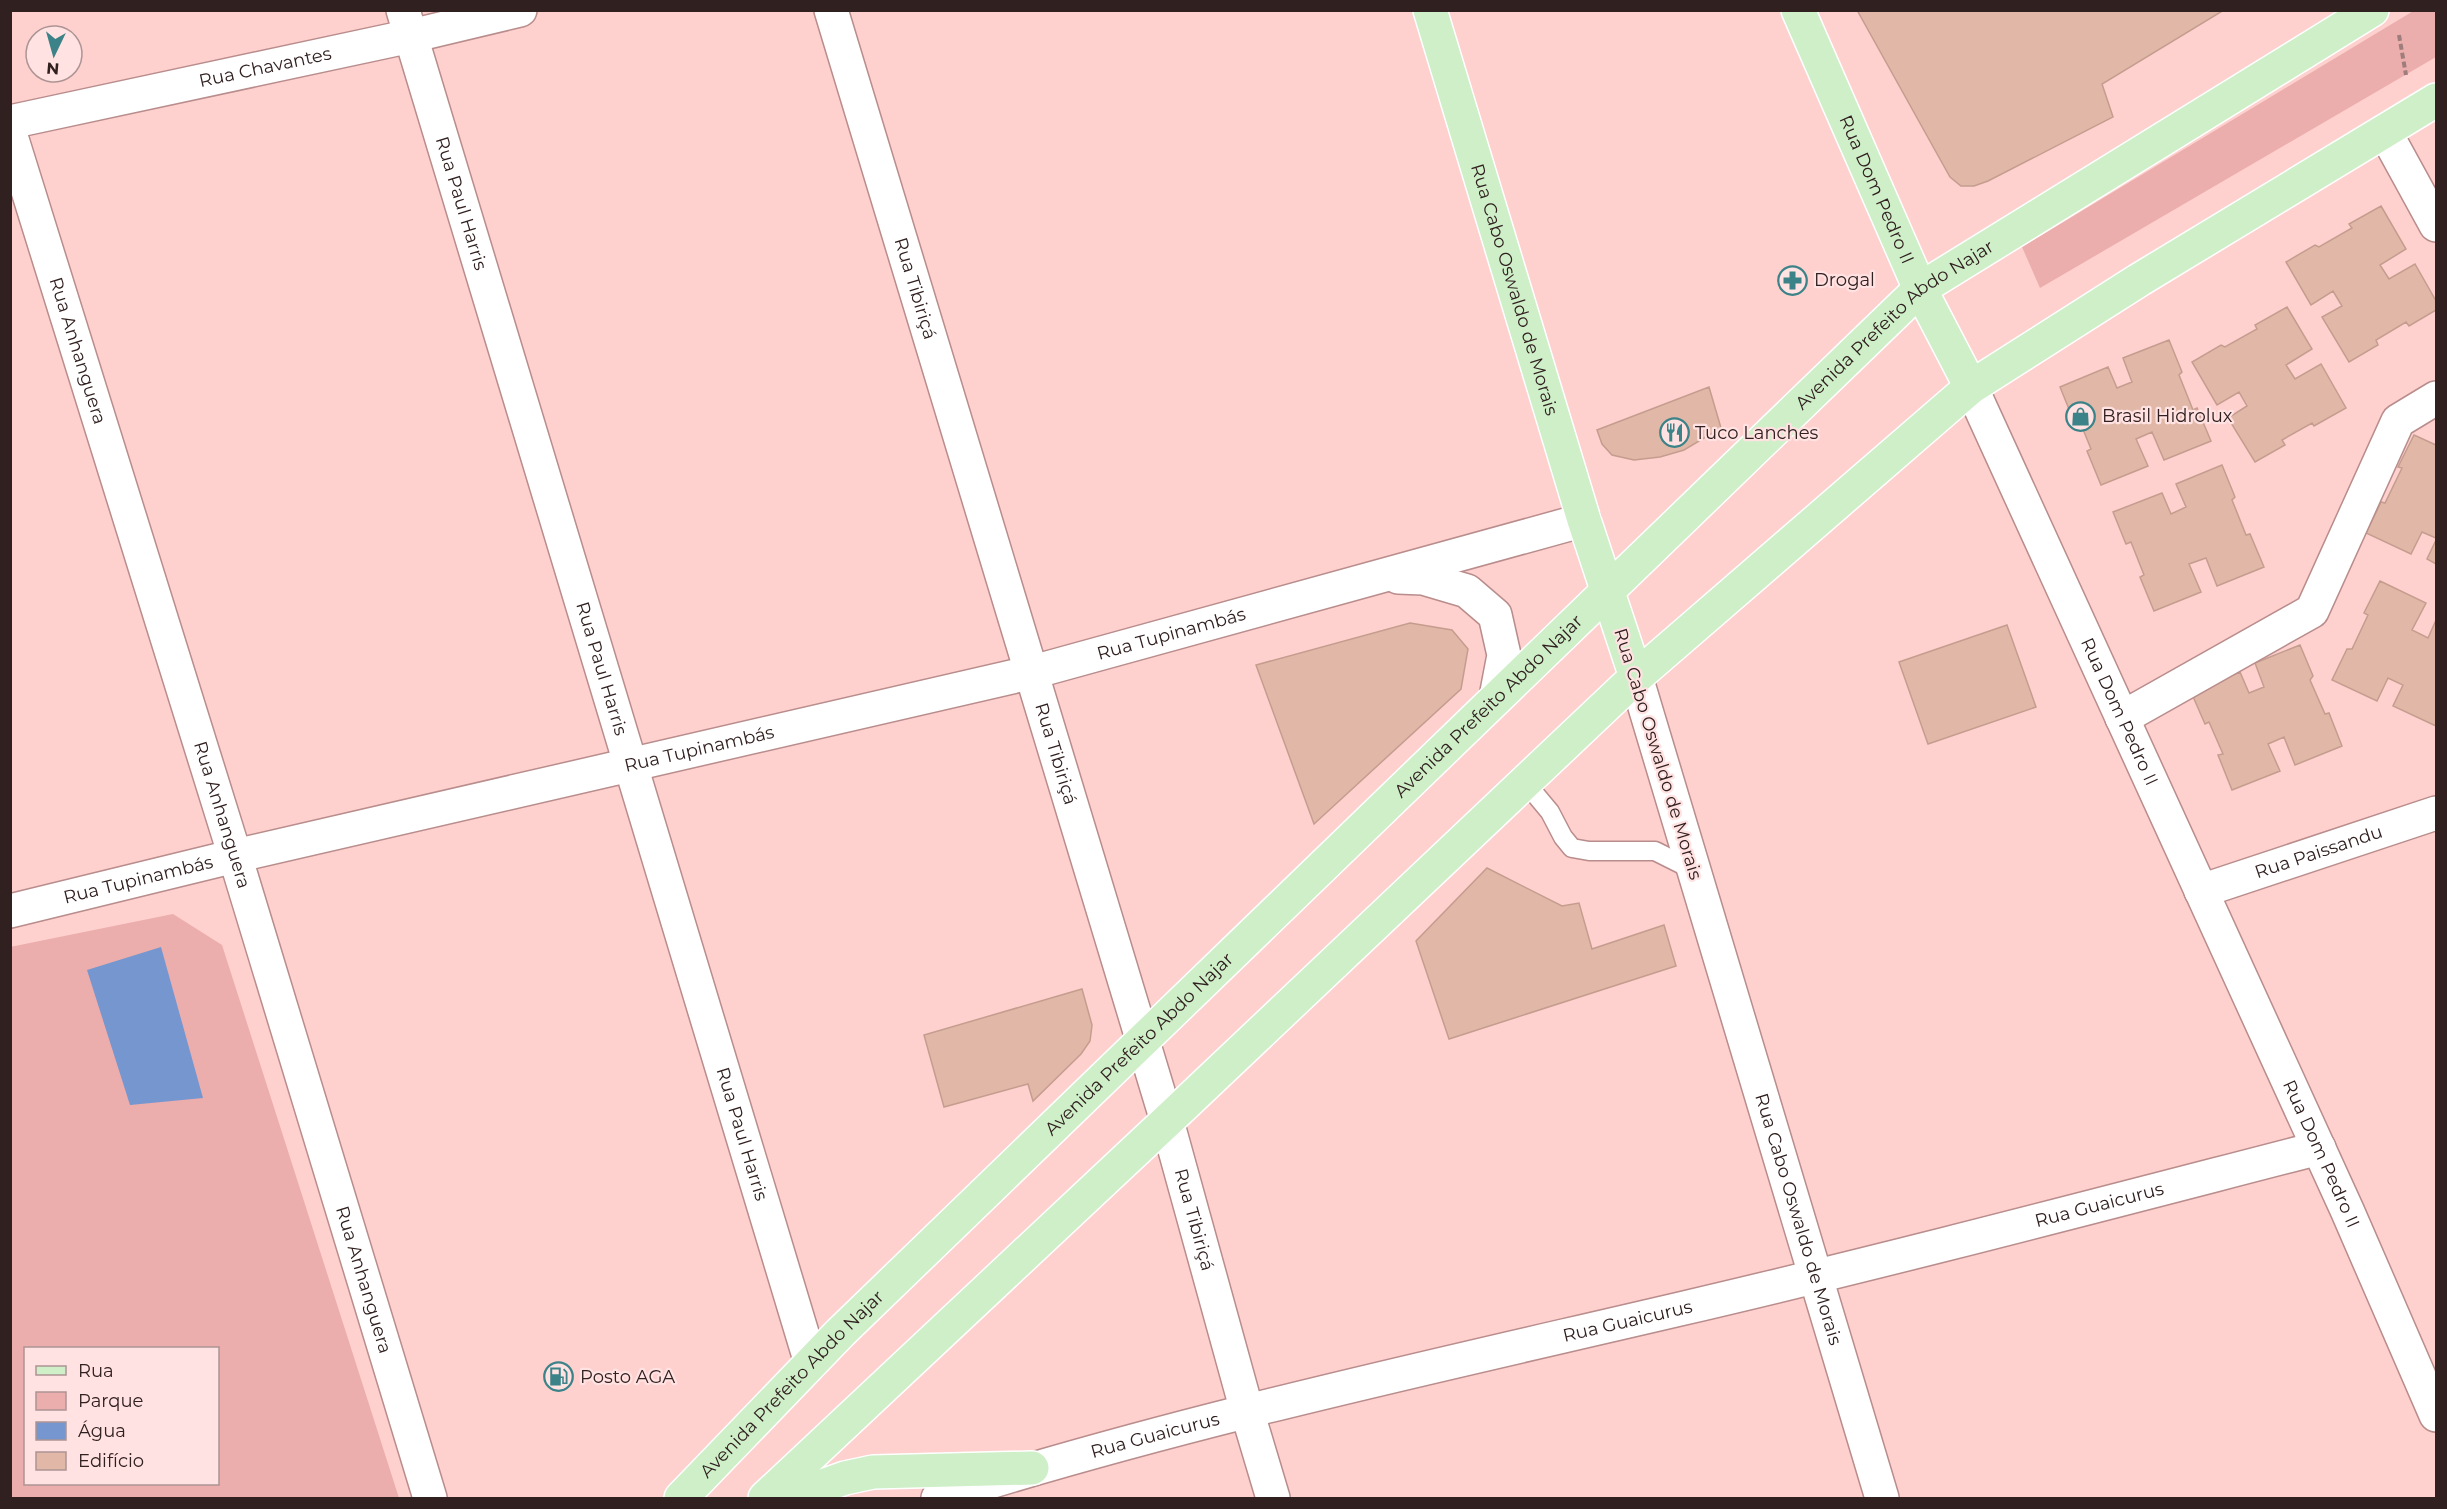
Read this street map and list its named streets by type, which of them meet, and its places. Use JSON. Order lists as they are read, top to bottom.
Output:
{
  "streets": {
    "main road": ["Rua Dom Pedro II", "Rua Cabo Oswaldo de Morais", "Avenida Prefeito Abdo Najar"],
    "street": [
      "Rua Chavantes",
      "Rua Paul Harris",
      "Rua Tibiriçá",
      "Rua Anhanguera",
      "Rua Tupinambás",
      "Rua Paissandu",
      "Rua Guaicurus"
    ]
  },
  "crossings": [
    ["Rua Chavantes", "Rua Paul Harris"],
    ["Rua Dom Pedro II", "Avenida Prefeito Abdo Najar"],
    ["Rua Dom Pedro II", "Rua Paissandu"],
    ["Rua Dom Pedro II", "Rua Guaicurus"],
    ["Rua Paul Harris", "Avenida Prefeito Abdo Najar"],
    ["Rua Paul Harris", "Rua Tupinambás"],
    ["Rua Tibiriçá", "Avenida Prefeito Abdo Najar"],
    ["Rua Tibiriçá", "Rua Tupinambás"],
    ["Rua Tibiriçá", "Rua Guaicurus"],
    ["Rua Cabo Oswaldo de Morais", "Avenida Prefeito Abdo Najar"],
    ["Rua Cabo Oswaldo de Morais", "Rua Tupinambás"],
    ["Rua Cabo Oswaldo de Morais", "Rua Guaicurus"],
    ["Avenida Prefeito Abdo Najar", "Rua Tupinambás"],
    ["Rua Anhanguera", "Rua Tupinambás"]
  ],
  "places": {
    "pharmacy": ["Drogal"],
    "shop": ["Brasil Hidrolux"],
    "restaurant": ["Tuco Lanches"],
    "fuel station": ["Posto AGA"]
  },
  "legend": [
    "Rua",
    "Parque",
    "Água",
    "Edifício"
  ],
  "north": "bottom"
}
